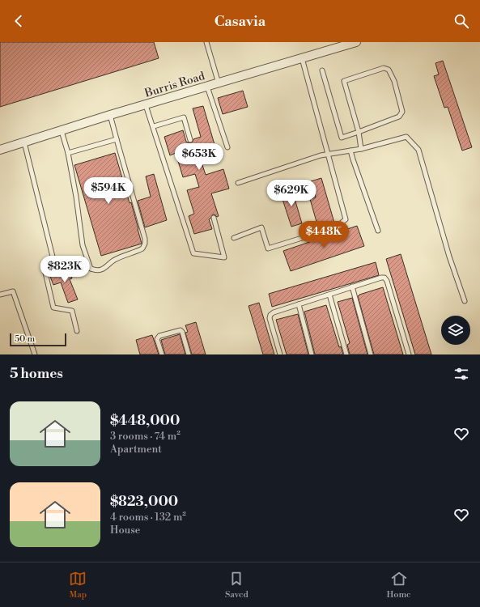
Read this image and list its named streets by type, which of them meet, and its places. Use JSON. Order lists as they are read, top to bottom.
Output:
{
  "streets": {
    "street": ["Burris Road"]
  },
  "scale_bar": "50 m",
  "page": {
    "header": "Casavia",
    "price": [
      "$653K",
      "$594K",
      "$629K",
      "$448K",
      "$823K"
    ],
    "scale": "50 m",
    "heading": "5 homes",
    "list": [
      {
        "name": "$448,000",
        "note": "3 rooms · 74 m² · Apartment"
      },
      {
        "name": "$823,000",
        "note": "4 rooms · 132 m² · House"
      }
    ],
    "tabs": ["Map", "Saved", "Home"]
  }
}
